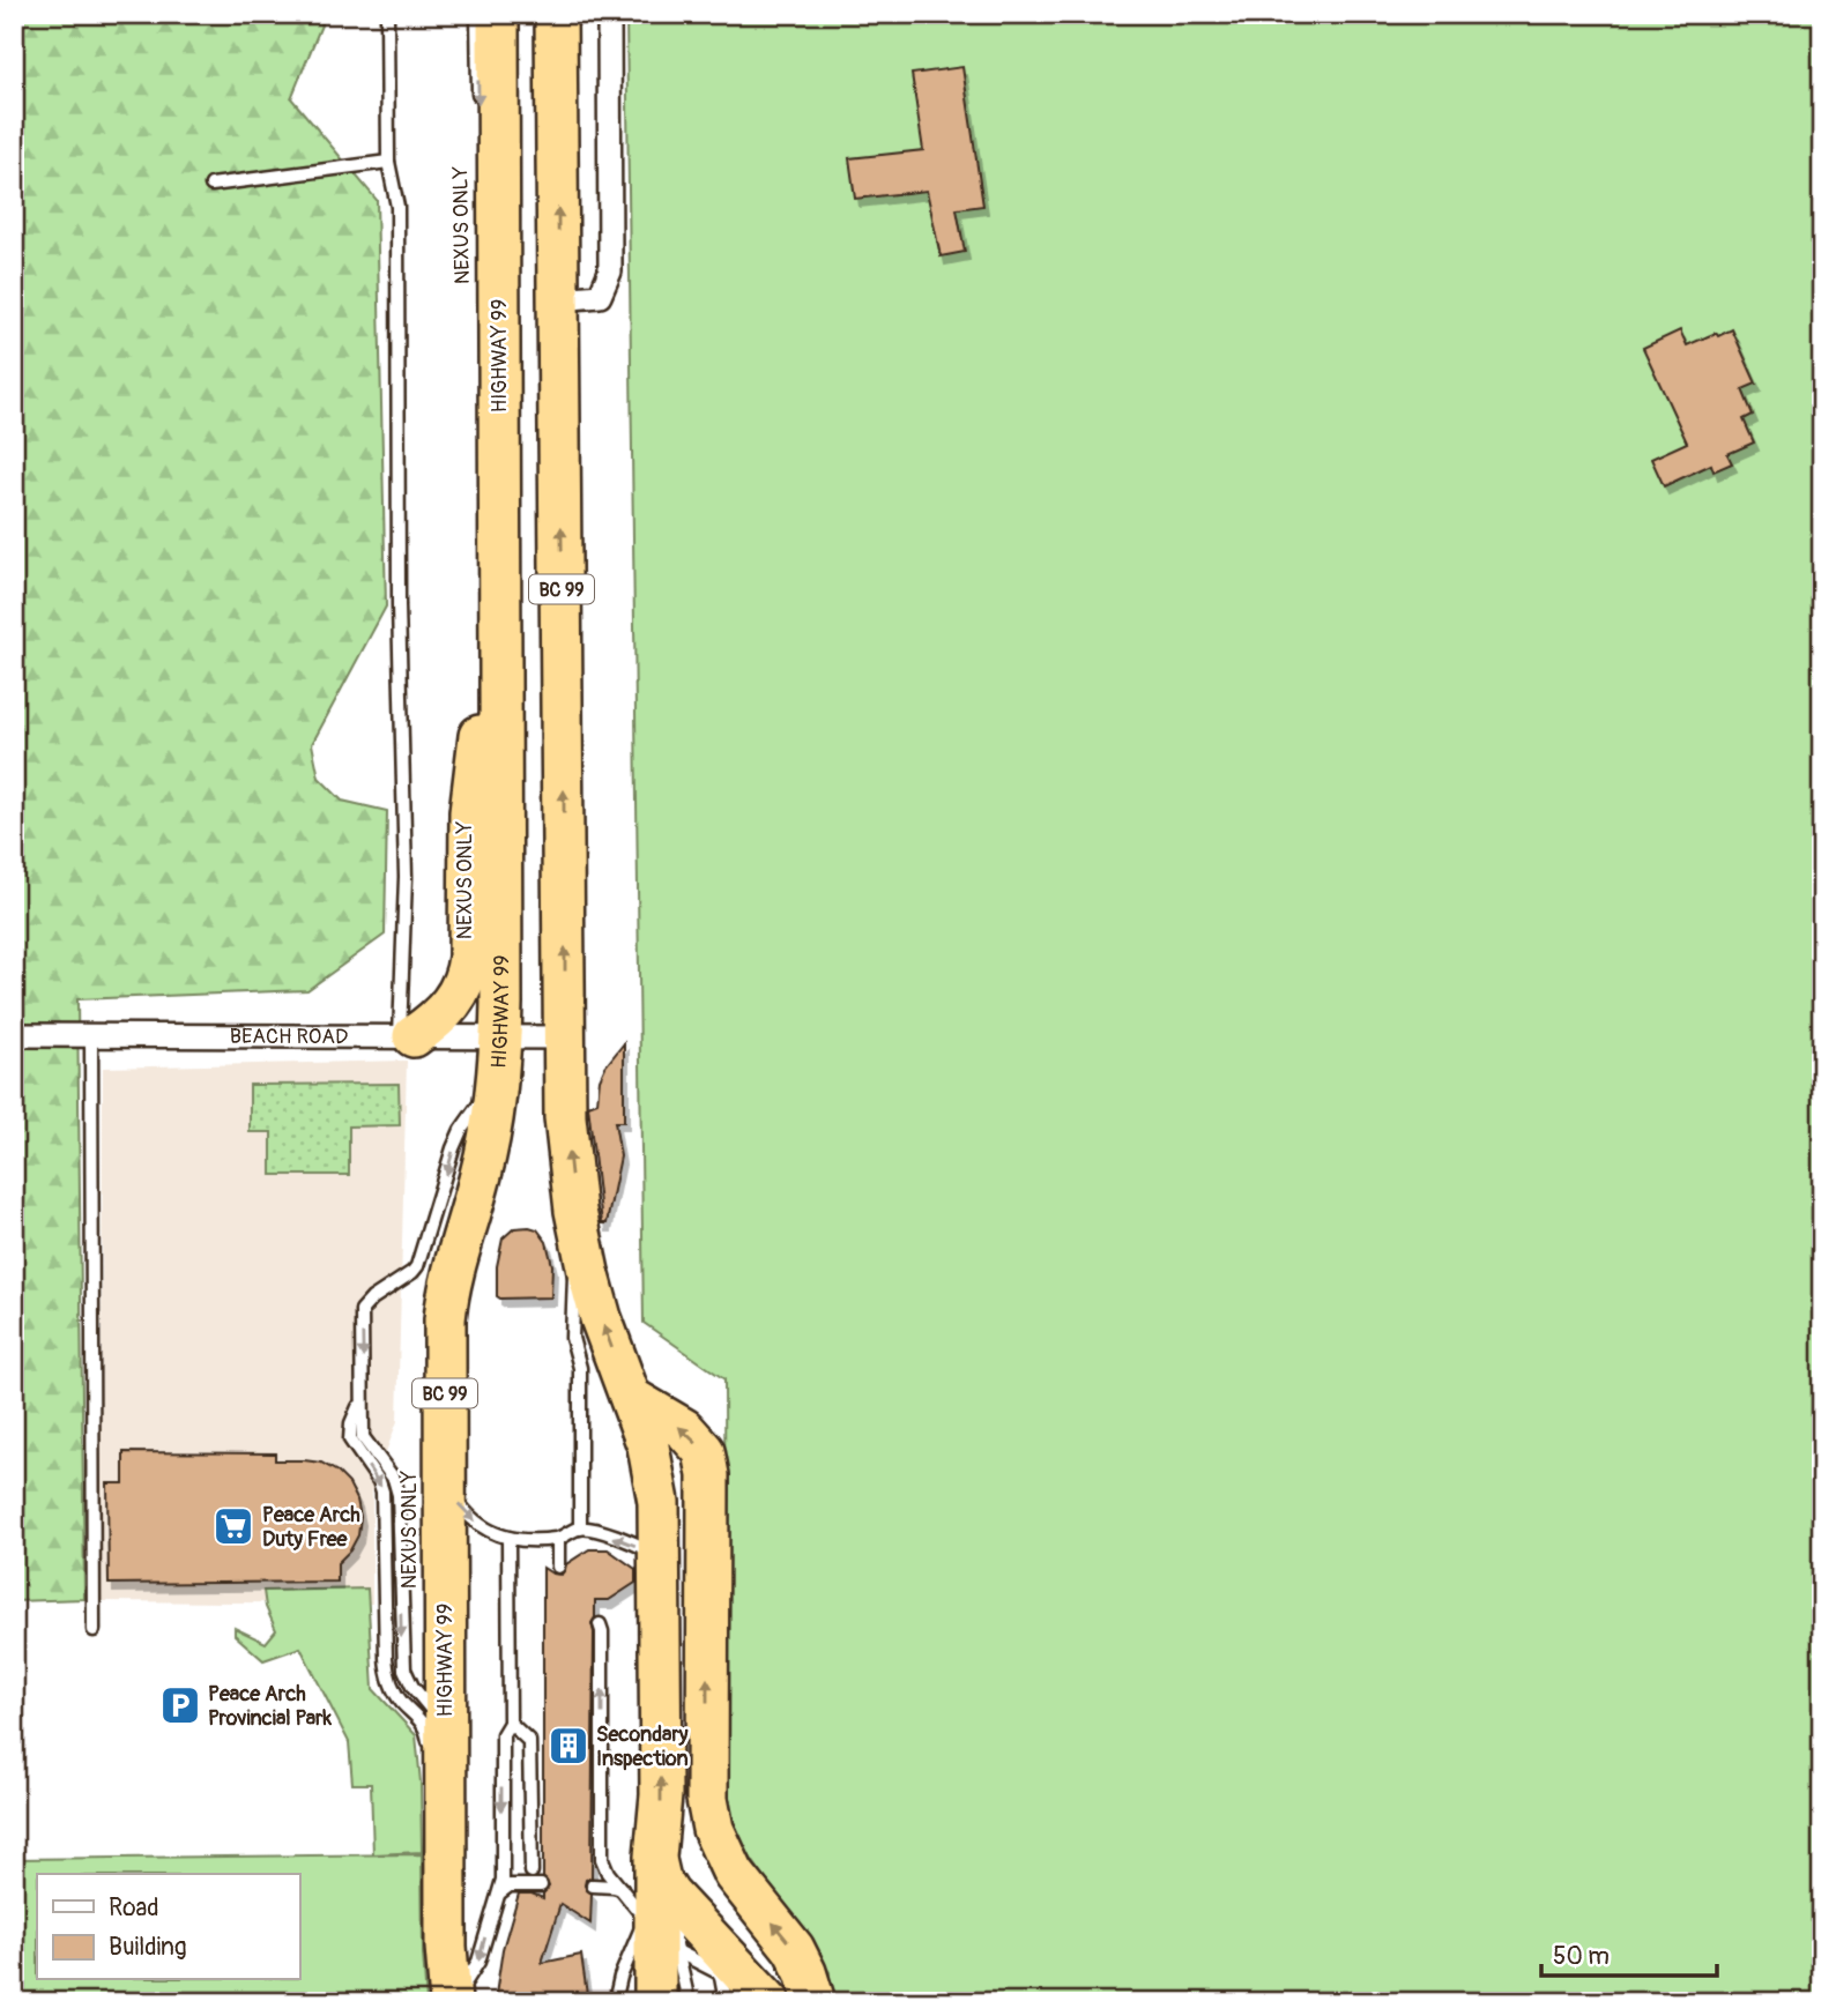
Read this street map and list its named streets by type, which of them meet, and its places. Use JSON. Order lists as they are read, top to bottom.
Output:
{
  "streets": {
    "highway": ["HIGHWAY 99", "BC 99"],
    "street": ["BEACH ROAD"],
    "lane": ["NEXUS ONLY"]
  },
  "crossings": [
    ["NEXUS ONLY", "HIGHWAY 99"],
    ["NEXUS ONLY", "BC 99"],
    ["HIGHWAY 99", "BC 99"],
    ["HIGHWAY 99", "BEACH ROAD"],
    ["BC 99", "BEACH ROAD"]
  ],
  "one_way": ["NEXUS ONLY"],
  "places": {
    "supermarket": ["Peace Arch Duty Free"],
    "parking": ["Peace Arch Provincial Park"],
    "building": ["Secondary Inspection"]
  },
  "legend": ["Road", "Building"],
  "scale_bar": "50 m"
}
